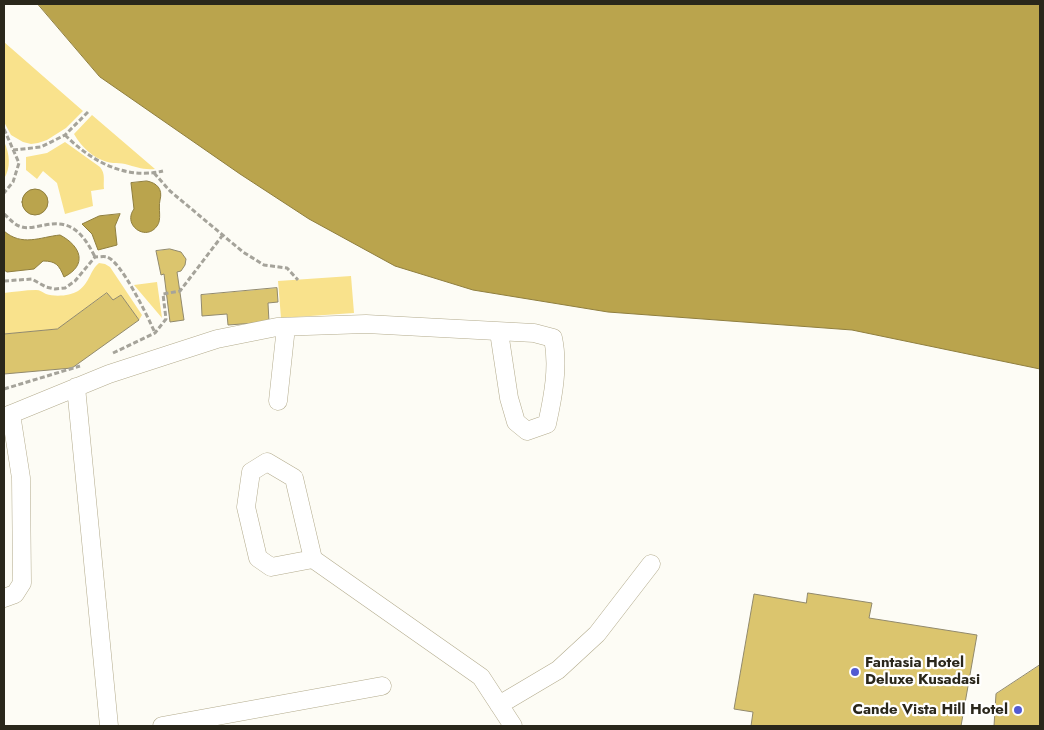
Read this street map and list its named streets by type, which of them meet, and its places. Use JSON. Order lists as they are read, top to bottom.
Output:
{
  "places": ["Fantasia Hotel Deluxe Kusadasi", "Cande Vista Hill Hotel"]
}
